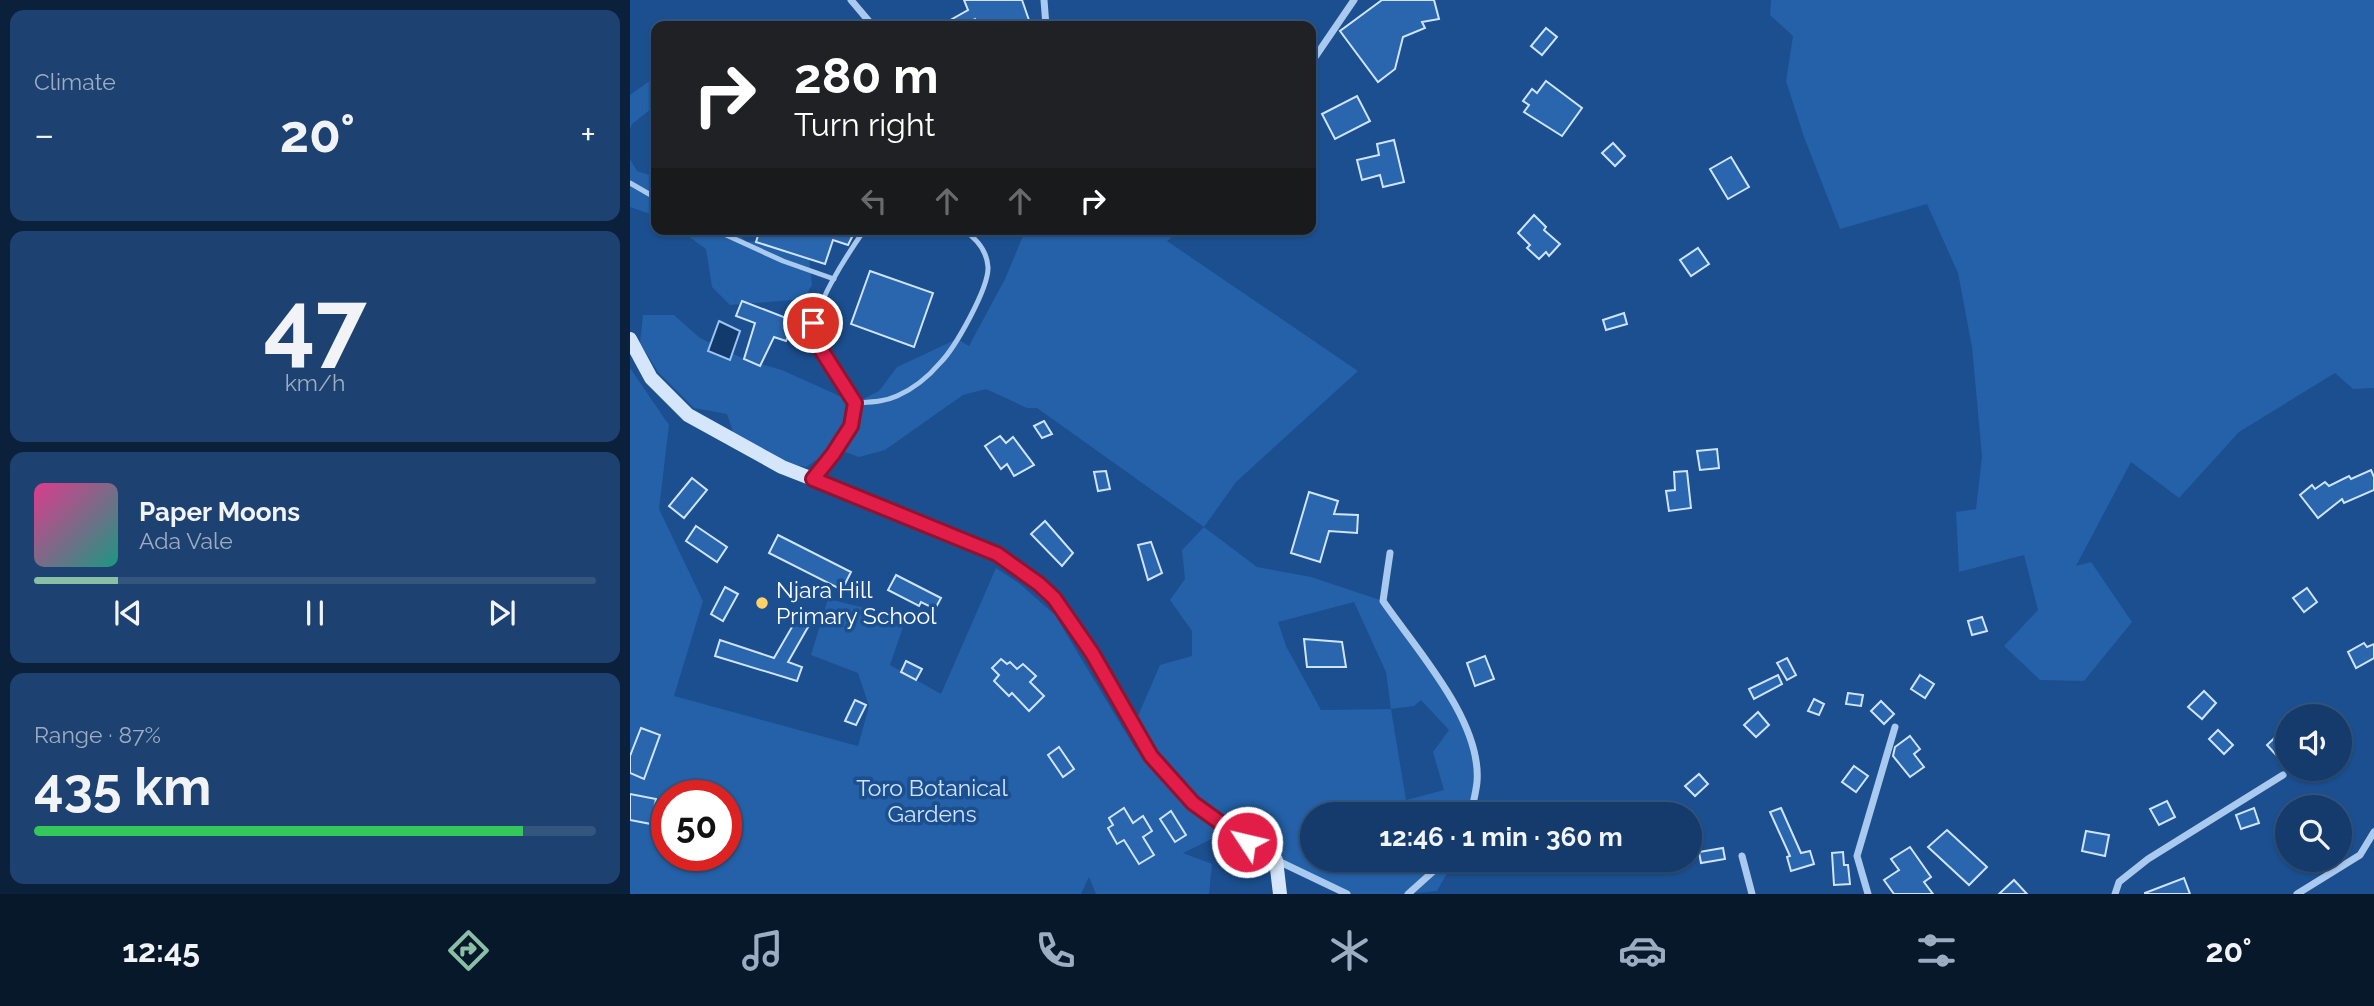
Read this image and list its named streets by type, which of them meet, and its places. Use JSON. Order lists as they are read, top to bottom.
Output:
{
  "parks": ["Toro Botanical Gardens"],
  "places": ["Njara Hill Primary School"],
  "page": {
    "tile": [
      "Climate",
      ["47", "km/h"],
      ["Range · 87%", "435 km"]
    ],
    "turn": ["280 m", "Turn right"],
    "heat": ["−", "20°", "+"],
    "song": ["Paper Moons", "Ada Vale"],
    "limit": "50",
    "trip": "12:46 · 1 min · 360 m",
    "tabs": ["12:45", "20°"]
  }
}
